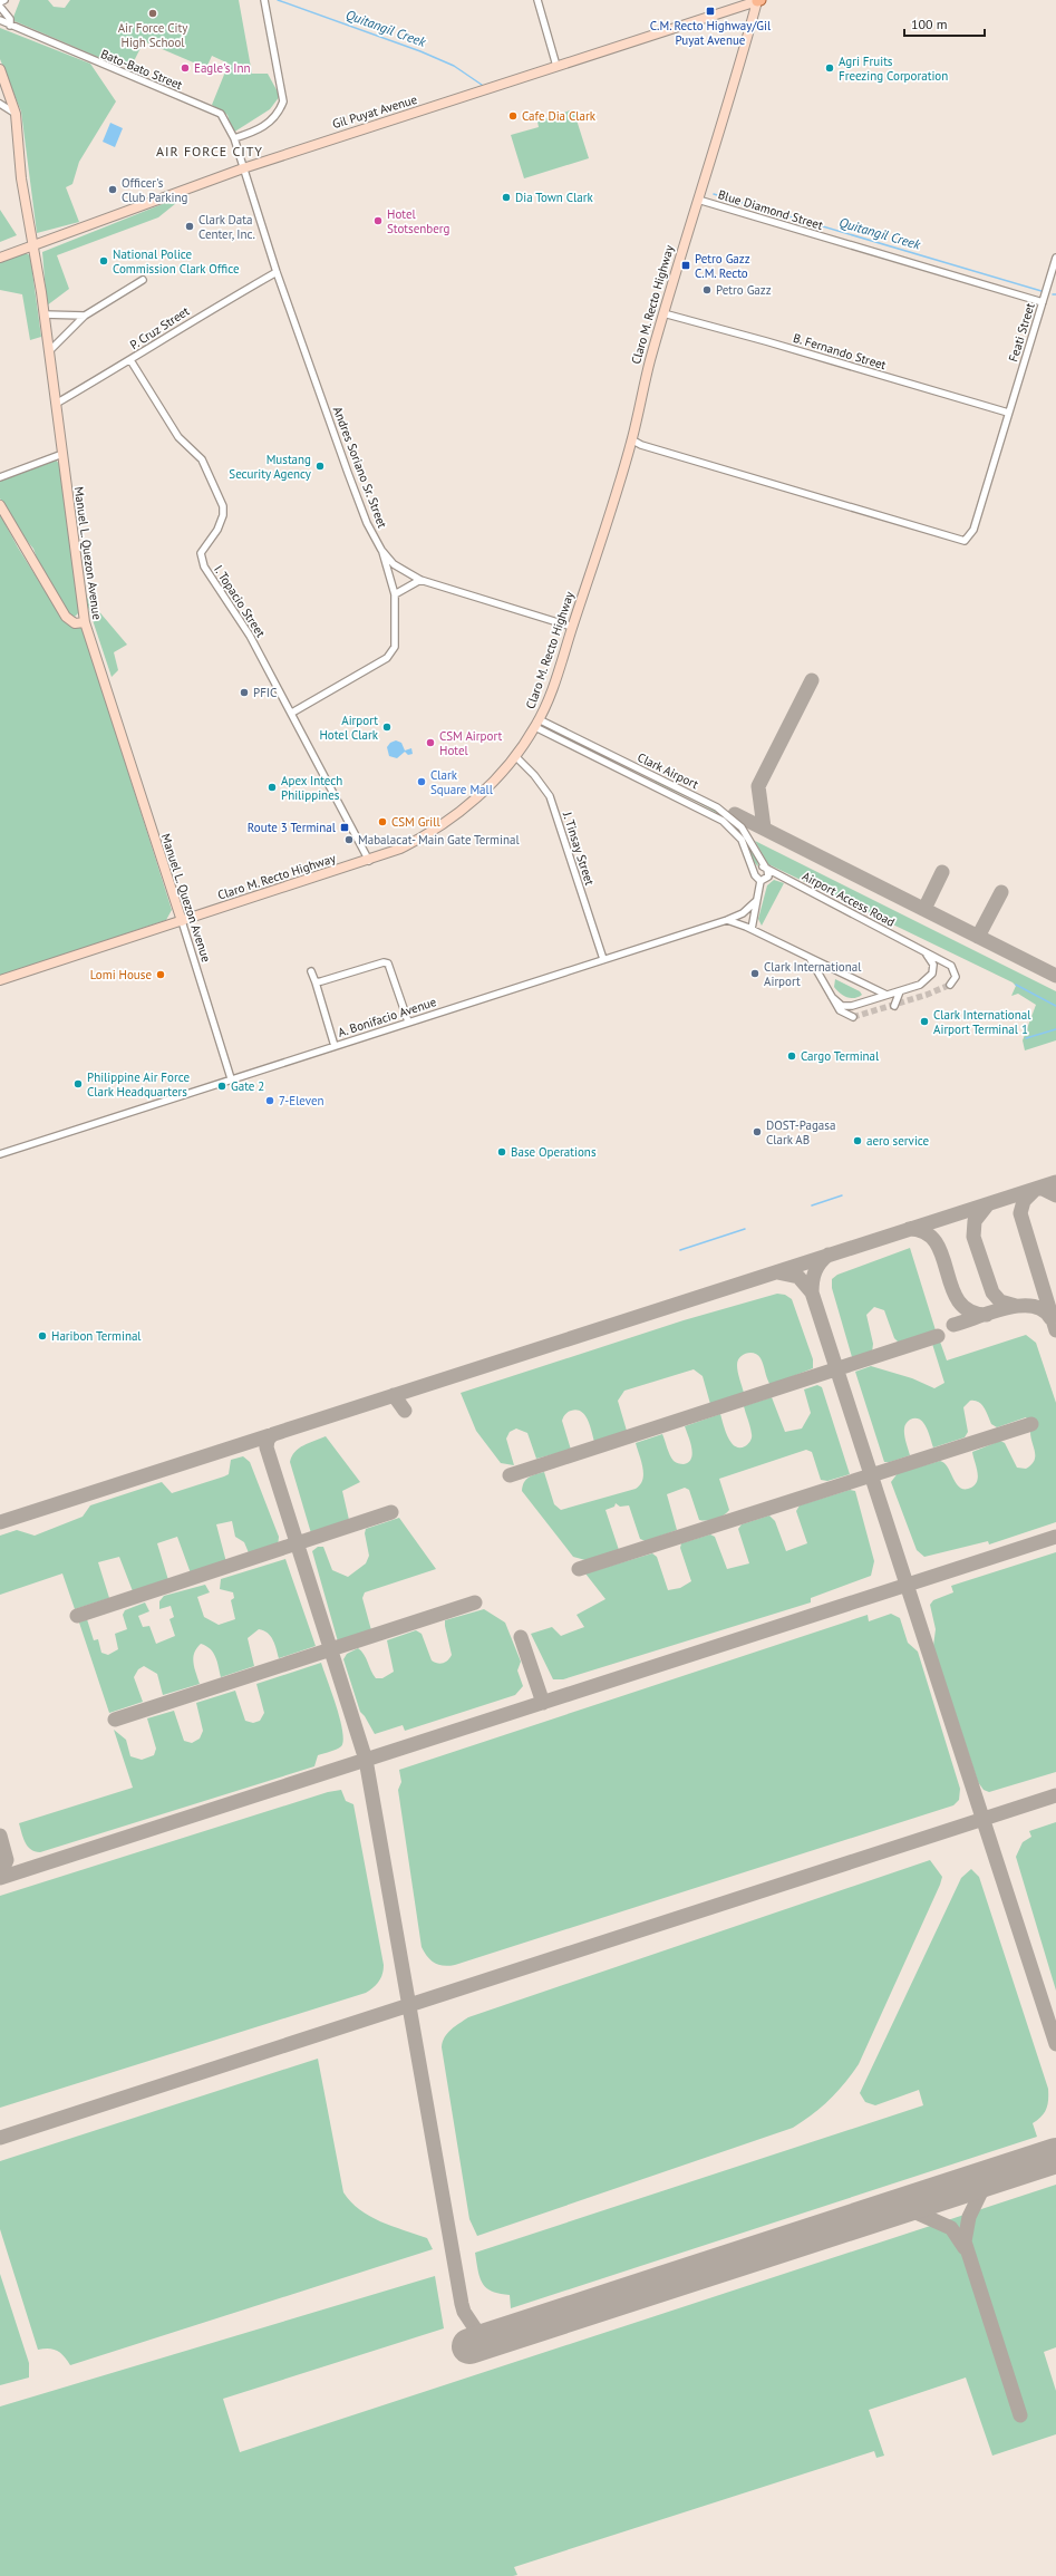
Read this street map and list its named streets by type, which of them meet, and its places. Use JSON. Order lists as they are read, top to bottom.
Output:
{
  "streets": {
    "main road": ["Gil Puyat Avenue", "Claro M. Recto Highway", "Manuel L. Quezon Avenue"],
    "street": [
      "Bato-Bato Street",
      "Blue Diamond Street",
      "P. Cruz Street",
      "Feati Street",
      "B. Fernando Street",
      "Andres Soriano Sr. Street",
      "I. Topacio Street",
      "Clark Airport",
      "J. Tinsay Street",
      "Airport Access Road",
      "A. Bonifacio Avenue"
    ]
  },
  "crossings": [
    ["Bato-Bato Street", "Gil Puyat Avenue"],
    ["Bato-Bato Street", "Andres Soriano Sr. Street"],
    ["Gil Puyat Avenue", "Claro M. Recto Highway"],
    ["Gil Puyat Avenue", "Andres Soriano Sr. Street"],
    ["Gil Puyat Avenue", "Manuel L. Quezon Avenue"],
    ["Blue Diamond Street", "Claro M. Recto Highway"],
    ["Blue Diamond Street", "Feati Street"],
    ["Claro M. Recto Highway", "Feati Street"],
    ["Claro M. Recto Highway", "B. Fernando Street"],
    ["Claro M. Recto Highway", "Andres Soriano Sr. Street"],
    ["Claro M. Recto Highway", "Manuel L. Quezon Avenue"],
    ["Claro M. Recto Highway", "I. Topacio Street"],
    ["Claro M. Recto Highway", "Clark Airport"],
    ["Claro M. Recto Highway", "J. Tinsay Street"],
    ["P. Cruz Street", "Andres Soriano Sr. Street"],
    ["P. Cruz Street", "Manuel L. Quezon Avenue"],
    ["P. Cruz Street", "I. Topacio Street"],
    ["Feati Street", "B. Fernando Street"],
    ["Manuel L. Quezon Avenue", "A. Bonifacio Avenue"],
    ["Clark Airport", "Airport Access Road"],
    ["J. Tinsay Street", "A. Bonifacio Avenue"]
  ],
  "districts": ["AIR FORCE CITY"],
  "water": ["Quitangil Creek"],
  "places": {
    "transit": ["C.M. Recto Highway/Gil Puyat Avenue", "Petro Gazz C.M. Recto", "Route 3 Terminal"],
    "other": [
      "Air Force City High School",
      "Eagle's Inn",
      "Agri Fruits Freezing Corporation",
      "Cafe Dia Clark",
      "Officer's Club Parking",
      "Dia Town Clark",
      "Hotel Stotsenberg",
      "Clark Data Center, Inc.",
      "National Police Commission Clark Office",
      "Petro Gazz",
      "Mustang Security Agency",
      "PFIC",
      "Airport Hotel Clark",
      "CSM Airport Hotel",
      "Clark Square Mall",
      "Apex Intech Philippines",
      "CSM Grill",
      "Mabalacat- Main Gate Terminal",
      "Clark International Airport",
      "Lomi House",
      "Clark International Airport Terminal 1",
      "Cargo Terminal",
      "Philippine Air Force Clark Headquarters",
      "Gate 2",
      "7-Eleven",
      "DOST-Pagasa Clark AB",
      "aero service",
      "Base Operations",
      "Haribon Terminal"
    ]
  },
  "scale_bar": "100 m"
}
